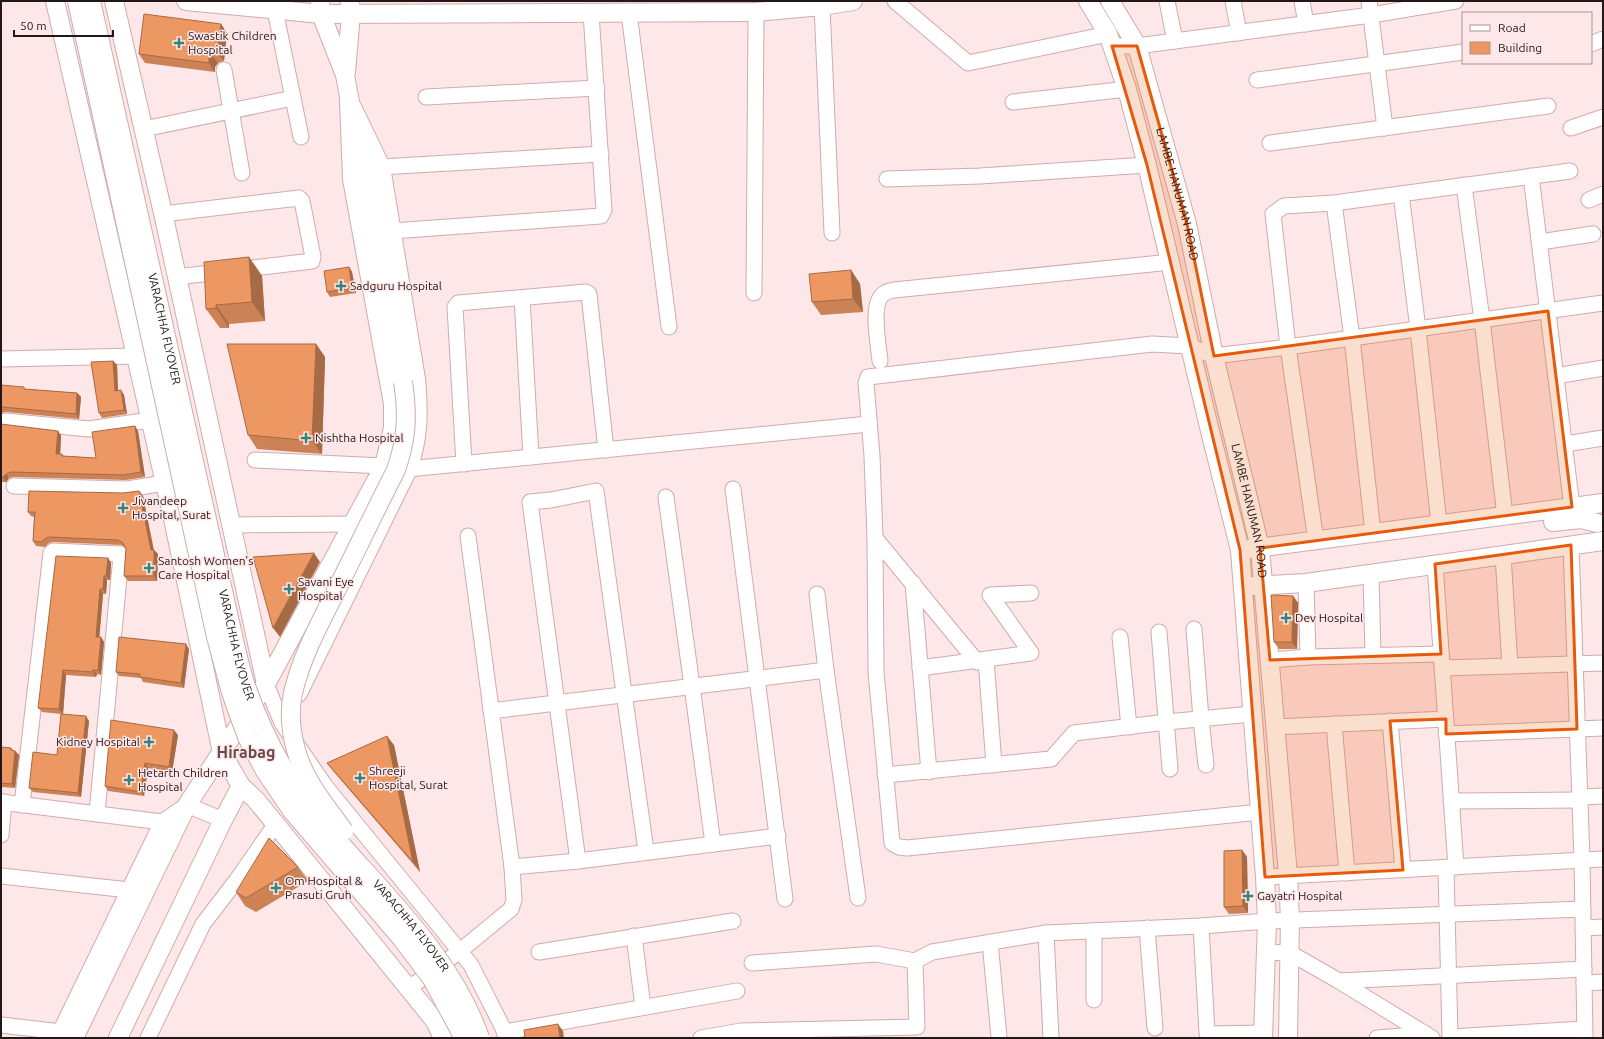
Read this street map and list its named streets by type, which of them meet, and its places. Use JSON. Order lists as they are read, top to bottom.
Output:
{
  "streets": {
    "main road": ["LAMBE HANUMAN ROAD", "VARACHHA FLYOVER"]
  },
  "districts": ["Hirabag"],
  "places": {
    "health": [
      "Swastik Children Hospital",
      "Sadguru Hospital",
      "Nishtha Hospital",
      "Jivandeep Hospital, Surat",
      "Santosh Women's Care Hospital",
      "Savani Eye Hospital",
      "Dev Hospital",
      "Kidney Hospital",
      "Shreeji Hospital, Surat",
      "Hetarth Children Hospital",
      "Om Hospital & Prasuti Gruh",
      "Gayatri Hospital"
    ]
  },
  "legend": ["Road", "Building"],
  "scale_bar": "50 m"
}
